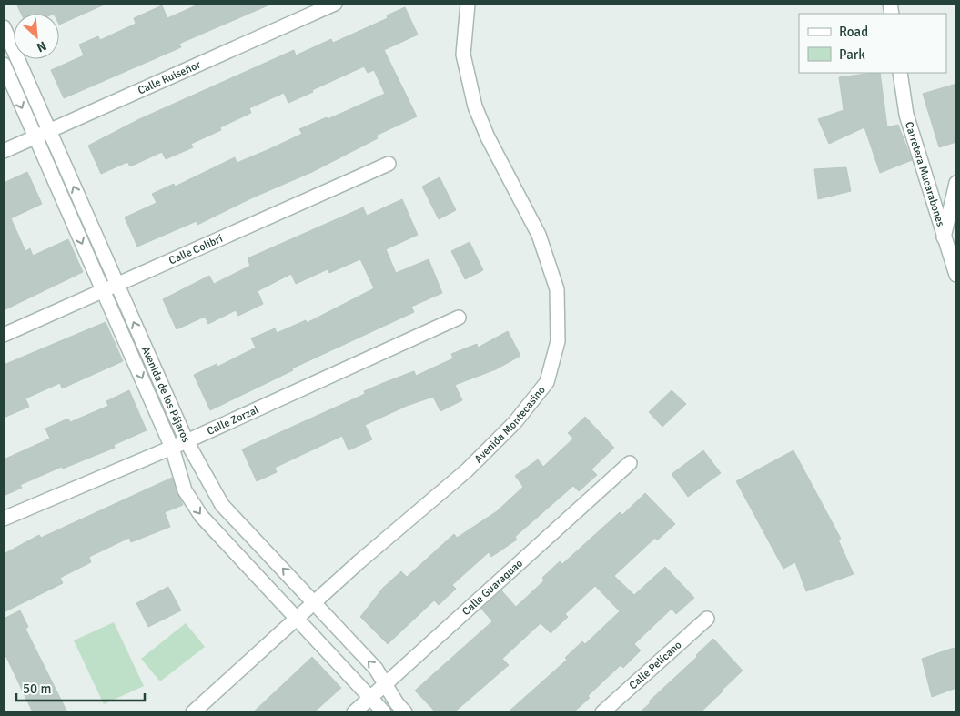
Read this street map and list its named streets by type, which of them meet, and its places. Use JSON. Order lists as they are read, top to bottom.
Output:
{
  "streets": {
    "street": [
      "Calle Ruiseñor",
      "Carretera Mucarabones",
      "Calle Colibrí",
      "Avenida de los Pájaros",
      "Calle Zorzal",
      "Avenida Montecasino",
      "Calle Guaraguao",
      "Calle Pelícano"
    ]
  },
  "crossings": [
    ["Calle Ruiseñor", "Avenida de los Pájaros"],
    ["Calle Colibrí", "Avenida de los Pájaros"],
    ["Avenida de los Pájaros", "Calle Zorzal"],
    ["Avenida de los Pájaros", "Avenida Montecasino"],
    ["Avenida de los Pájaros", "Calle Guaraguao"]
  ],
  "legend": ["Road", "Park"],
  "scale_bar": "50 m",
  "north": "bottom right"
}
